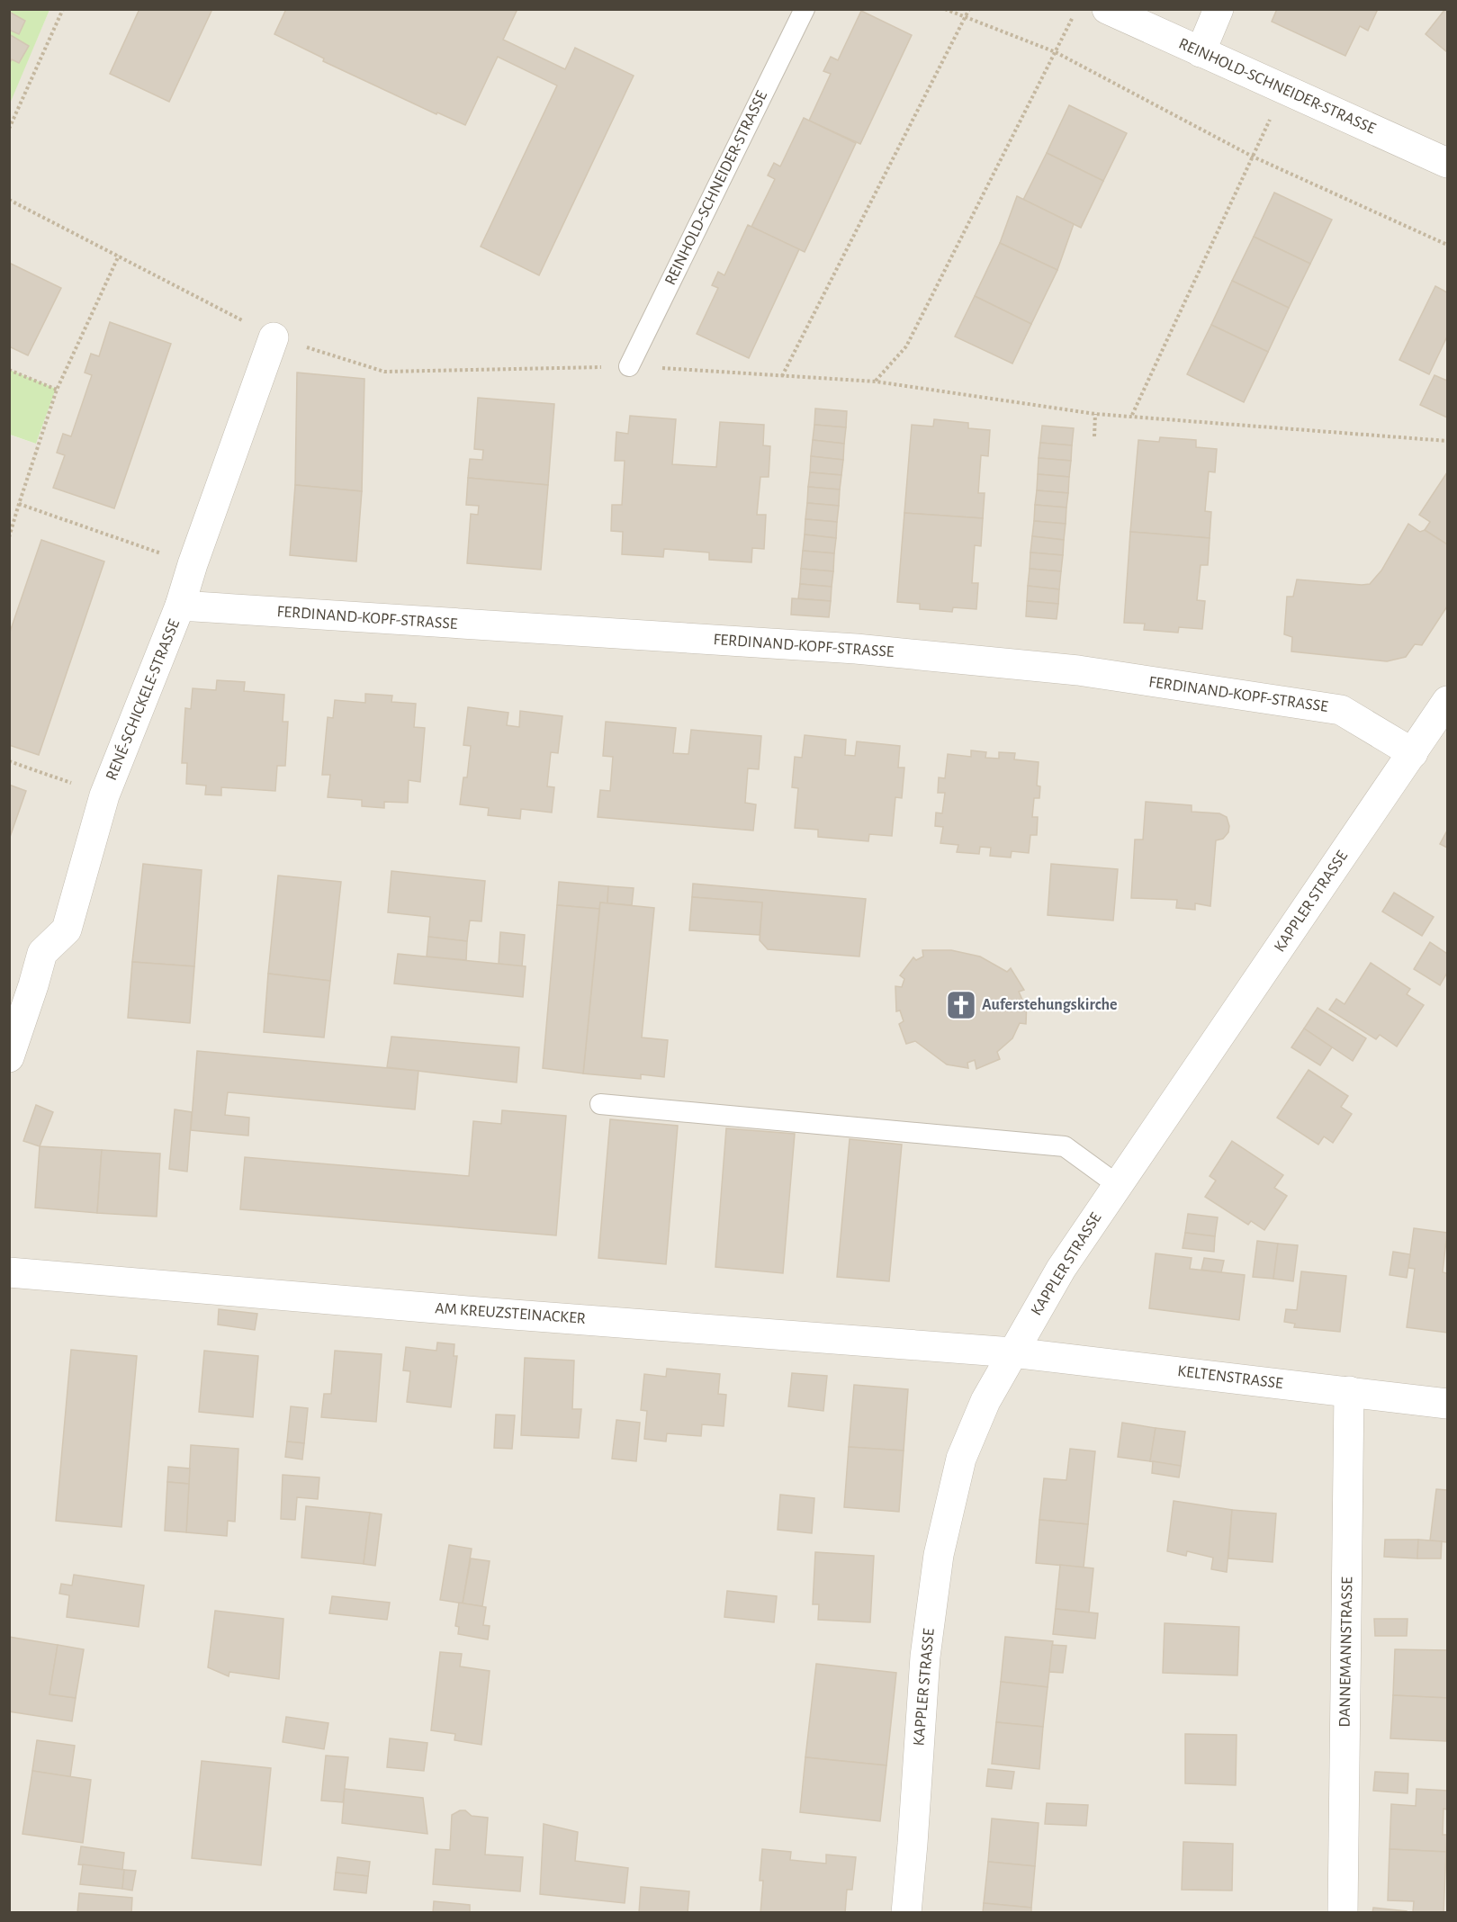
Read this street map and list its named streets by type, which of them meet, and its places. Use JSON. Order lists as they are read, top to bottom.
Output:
{
  "streets": {
    "street": [
      "REINHOLD-SCHNEIDER-STRASSE",
      "FERDINAND-KOPF-STRASSE",
      "RENÉ-SCHICKELE-STRASSE",
      "KAPPLER STRASSE",
      "AM KREUZSTEINACKER",
      "KELTENSTRASSE",
      "DANNEMANNSTRASSE"
    ]
  },
  "crossings": [
    ["FERDINAND-KOPF-STRASSE", "RENÉ-SCHICKELE-STRASSE"],
    ["FERDINAND-KOPF-STRASSE", "KAPPLER STRASSE"],
    ["KAPPLER STRASSE", "AM KREUZSTEINACKER"],
    ["KAPPLER STRASSE", "KELTENSTRASSE"],
    ["AM KREUZSTEINACKER", "KELTENSTRASSE"],
    ["KELTENSTRASSE", "DANNEMANNSTRASSE"]
  ],
  "places": {
    "church": ["Auferstehungskirche"]
  }
}
